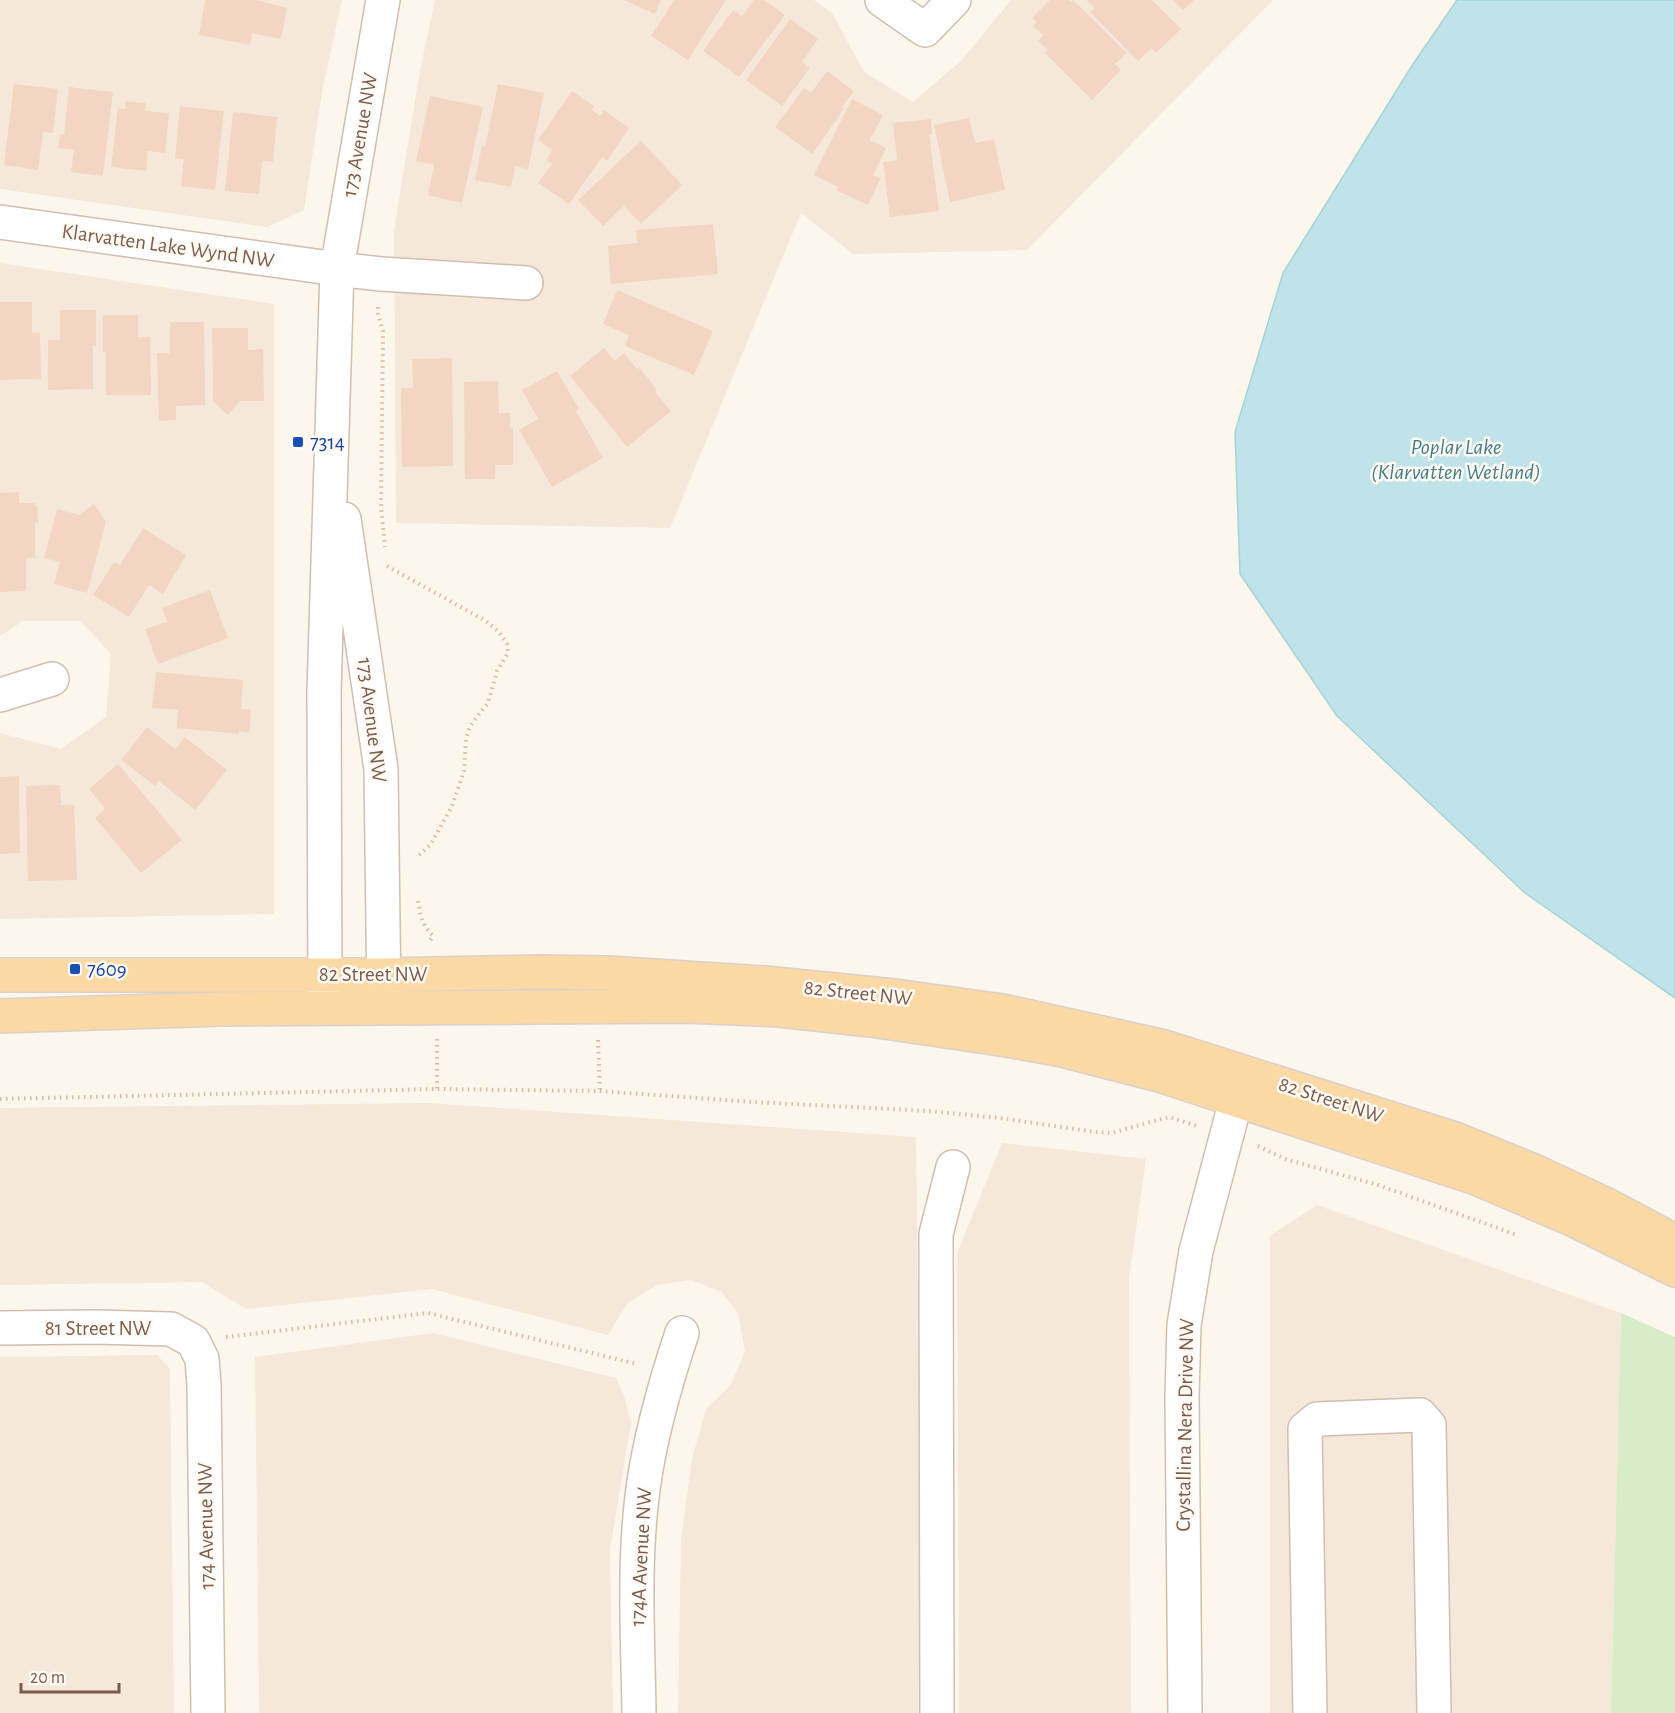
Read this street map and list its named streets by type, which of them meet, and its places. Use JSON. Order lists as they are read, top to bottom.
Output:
{
  "streets": {
    "main road": ["82 Street NW"],
    "street": [
      "173 Avenue NW",
      "Klarvatten Lake Wynd NW",
      "81 Street NW",
      "Crystallina Nera Drive NW",
      "174 Avenue NW",
      "174A Avenue NW"
    ]
  },
  "crossings": [
    ["173 Avenue NW", "Klarvatten Lake Wynd NW"],
    ["173 Avenue NW", "82 Street NW"],
    ["82 Street NW", "Crystallina Nera Drive NW"],
    ["81 Street NW", "174 Avenue NW"]
  ],
  "water": ["Poplar Lake (Klarvatten Wetland)"],
  "places": {
    "transit": ["7314", "7609"]
  },
  "scale_bar": "20 m"
}
